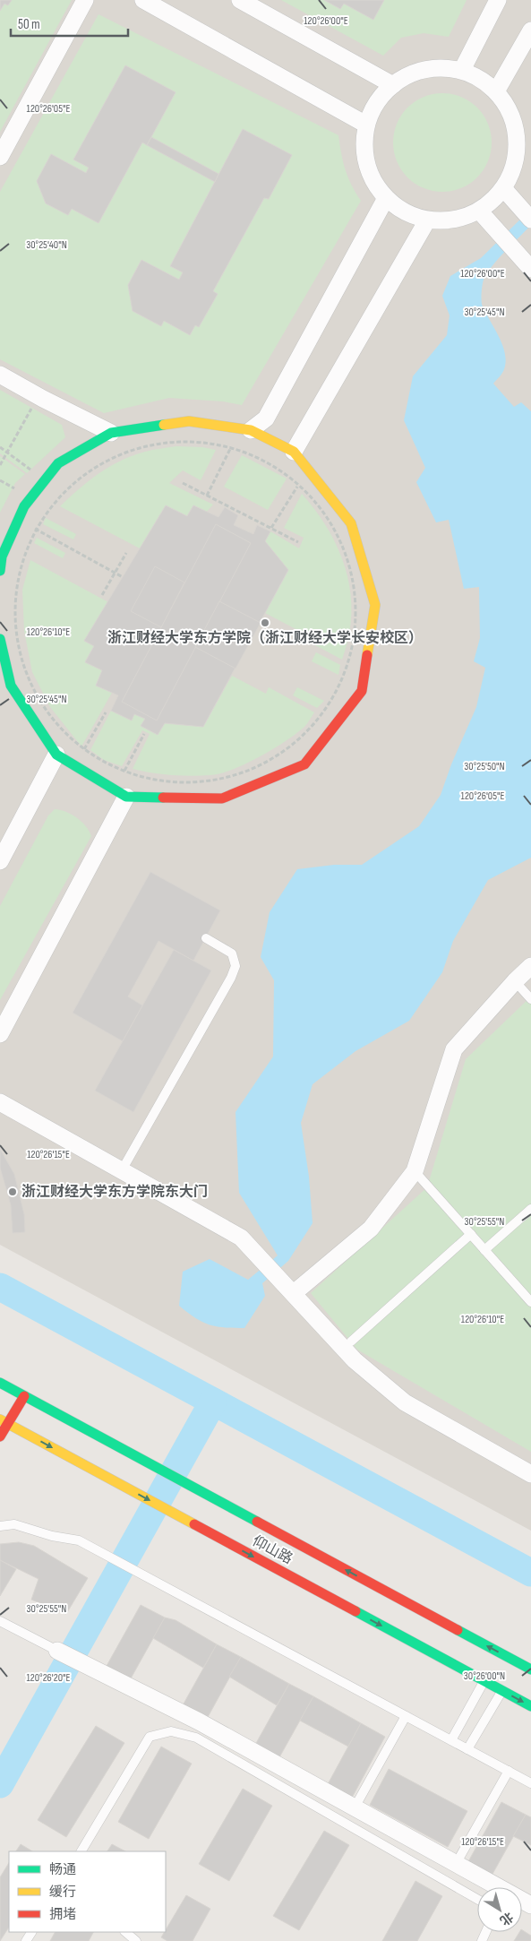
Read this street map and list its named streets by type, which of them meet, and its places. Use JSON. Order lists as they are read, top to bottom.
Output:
{
  "streets": {
    "main road": ["仰山路"]
  },
  "places": ["浙江财经大学东方学院（浙江财经大学长安校区）", "浙江财经大学东方学院东大门"],
  "legend": ["畅通", "缓行", "拥堵"],
  "scale_bar": "50 m",
  "north": "bottom right",
  "coordinates": [
    "120°26'00\"E",
    "120°26'05\"E",
    "30°25'40\"N",
    "30°25'45\"N",
    "120°26'10\"E",
    "30°25'50\"N",
    "120°26'15\"E",
    "30°25'55\"N",
    "30°26'00\"N",
    "120°26'20\"E"
  ]
}
